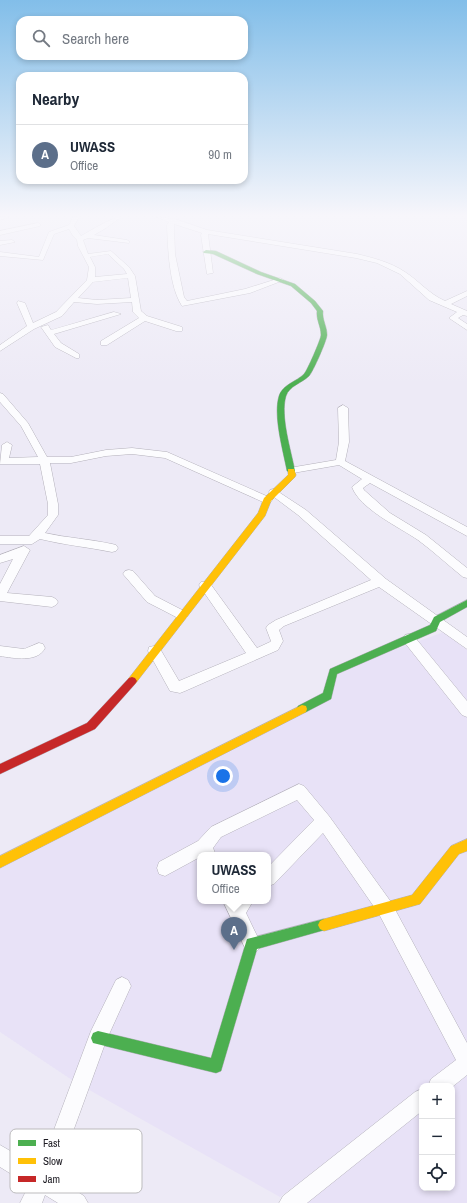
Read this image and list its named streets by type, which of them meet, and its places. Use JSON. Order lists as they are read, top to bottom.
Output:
{
  "legend": ["Fast", "Slow", "Jam"],
  "page": {
    "search": "Search here",
    "heading": "Nearby",
    "list": [
      {
        "mark": "A",
        "name": "UWASS",
        "note": "Office",
        "value": "90 m"
      }
    ],
    "popup": ["UWASS", "Office"],
    "pins": "A",
    "map_buttons": ["+", "−"]
  }
}
